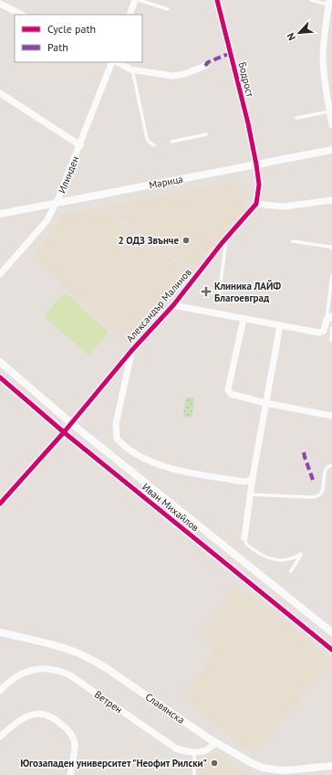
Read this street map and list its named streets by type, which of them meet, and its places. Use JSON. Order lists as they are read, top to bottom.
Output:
{
  "streets": {
    "street": [
      "Бодрост",
      "Илинден",
      "Марица",
      "Александър Малинов",
      "Иван Михайлов",
      "Ветрен",
      "Славянска"
    ]
  },
  "crossings": [
    ["Бодрост", "Марица"],
    ["Илинден", "Марица"],
    ["Александър Малинов", "Иван Михайлов"]
  ],
  "places": {
    "other": ["2 ОДЗ Звънче", "Югозападен университет \"Неофит Рилски\""],
    "health": ["Клиника ЛАЙФ Благоевград"]
  },
  "legend": ["Cycle path", "Path"],
  "north": "bottom left"
}
